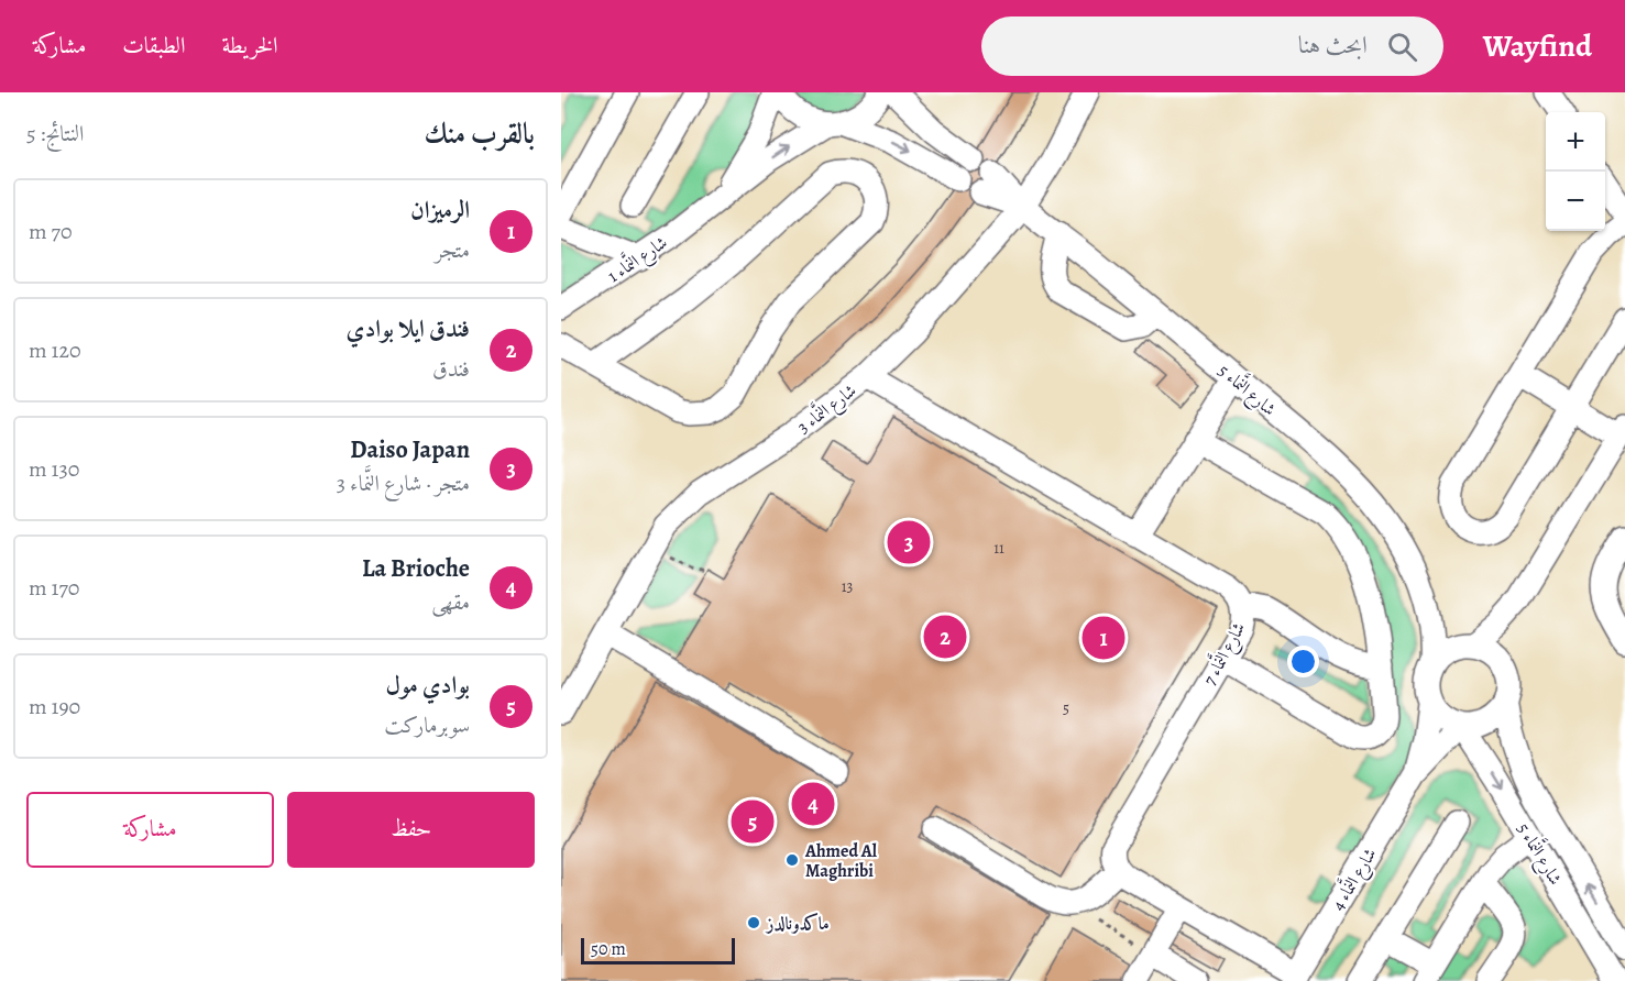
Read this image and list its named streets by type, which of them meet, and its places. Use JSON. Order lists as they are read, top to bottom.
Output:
{
  "streets": {
    "street": [
      "شارع النَّماء 1",
      "شارع النَّماء 5",
      "شارع النَّماء 3",
      "شارع النَّماء 7",
      "شارع النَّماء 4"
    ]
  },
  "crossings": [
    ["شارع النَّماء 5", "شارع النَّماء 3"],
    ["شارع النَّماء 5", "شارع النَّماء 4"],
    ["شارع النَّماء 3", "شارع النَّماء 7"]
  ],
  "places": ["Ahmed Al Maghribi", "ماكدونالدز"],
  "house_numbers": ["11", "13", "5"],
  "scale_bar": "50 m",
  "page": {
    "header": "Wayfind",
    "search": "ابحث هنا",
    "nav": ["الخريطة", "الطبقات", "مشاركة"],
    "heading": ["بالقرب منك", "النتائج: 5"],
    "map_buttons": ["+", "−"],
    "list": [
      {
        "mark": "1",
        "name": "الرميزان",
        "note": "متجر",
        "value": "70 m"
      },
      {
        "mark": "2",
        "name": "فندق ايلا بوادي",
        "note": "فندق",
        "value": "120 m"
      },
      {
        "mark": "3",
        "name": "Daiso Japan",
        "note": "متجر · شارع النَّماء 3",
        "value": "130 m"
      },
      {
        "mark": "4",
        "name": "La Brioche",
        "note": "مقهى",
        "value": "170 m"
      },
      {
        "mark": "5",
        "name": "بوادي مول",
        "note": "سوبرماركت",
        "value": "190 m"
      }
    ],
    "pins": [
      "3",
      "2",
      "1",
      "4",
      "5"
    ],
    "buttons": ["حفظ", "مشاركة"],
    "scale": "50 m"
  }
}
